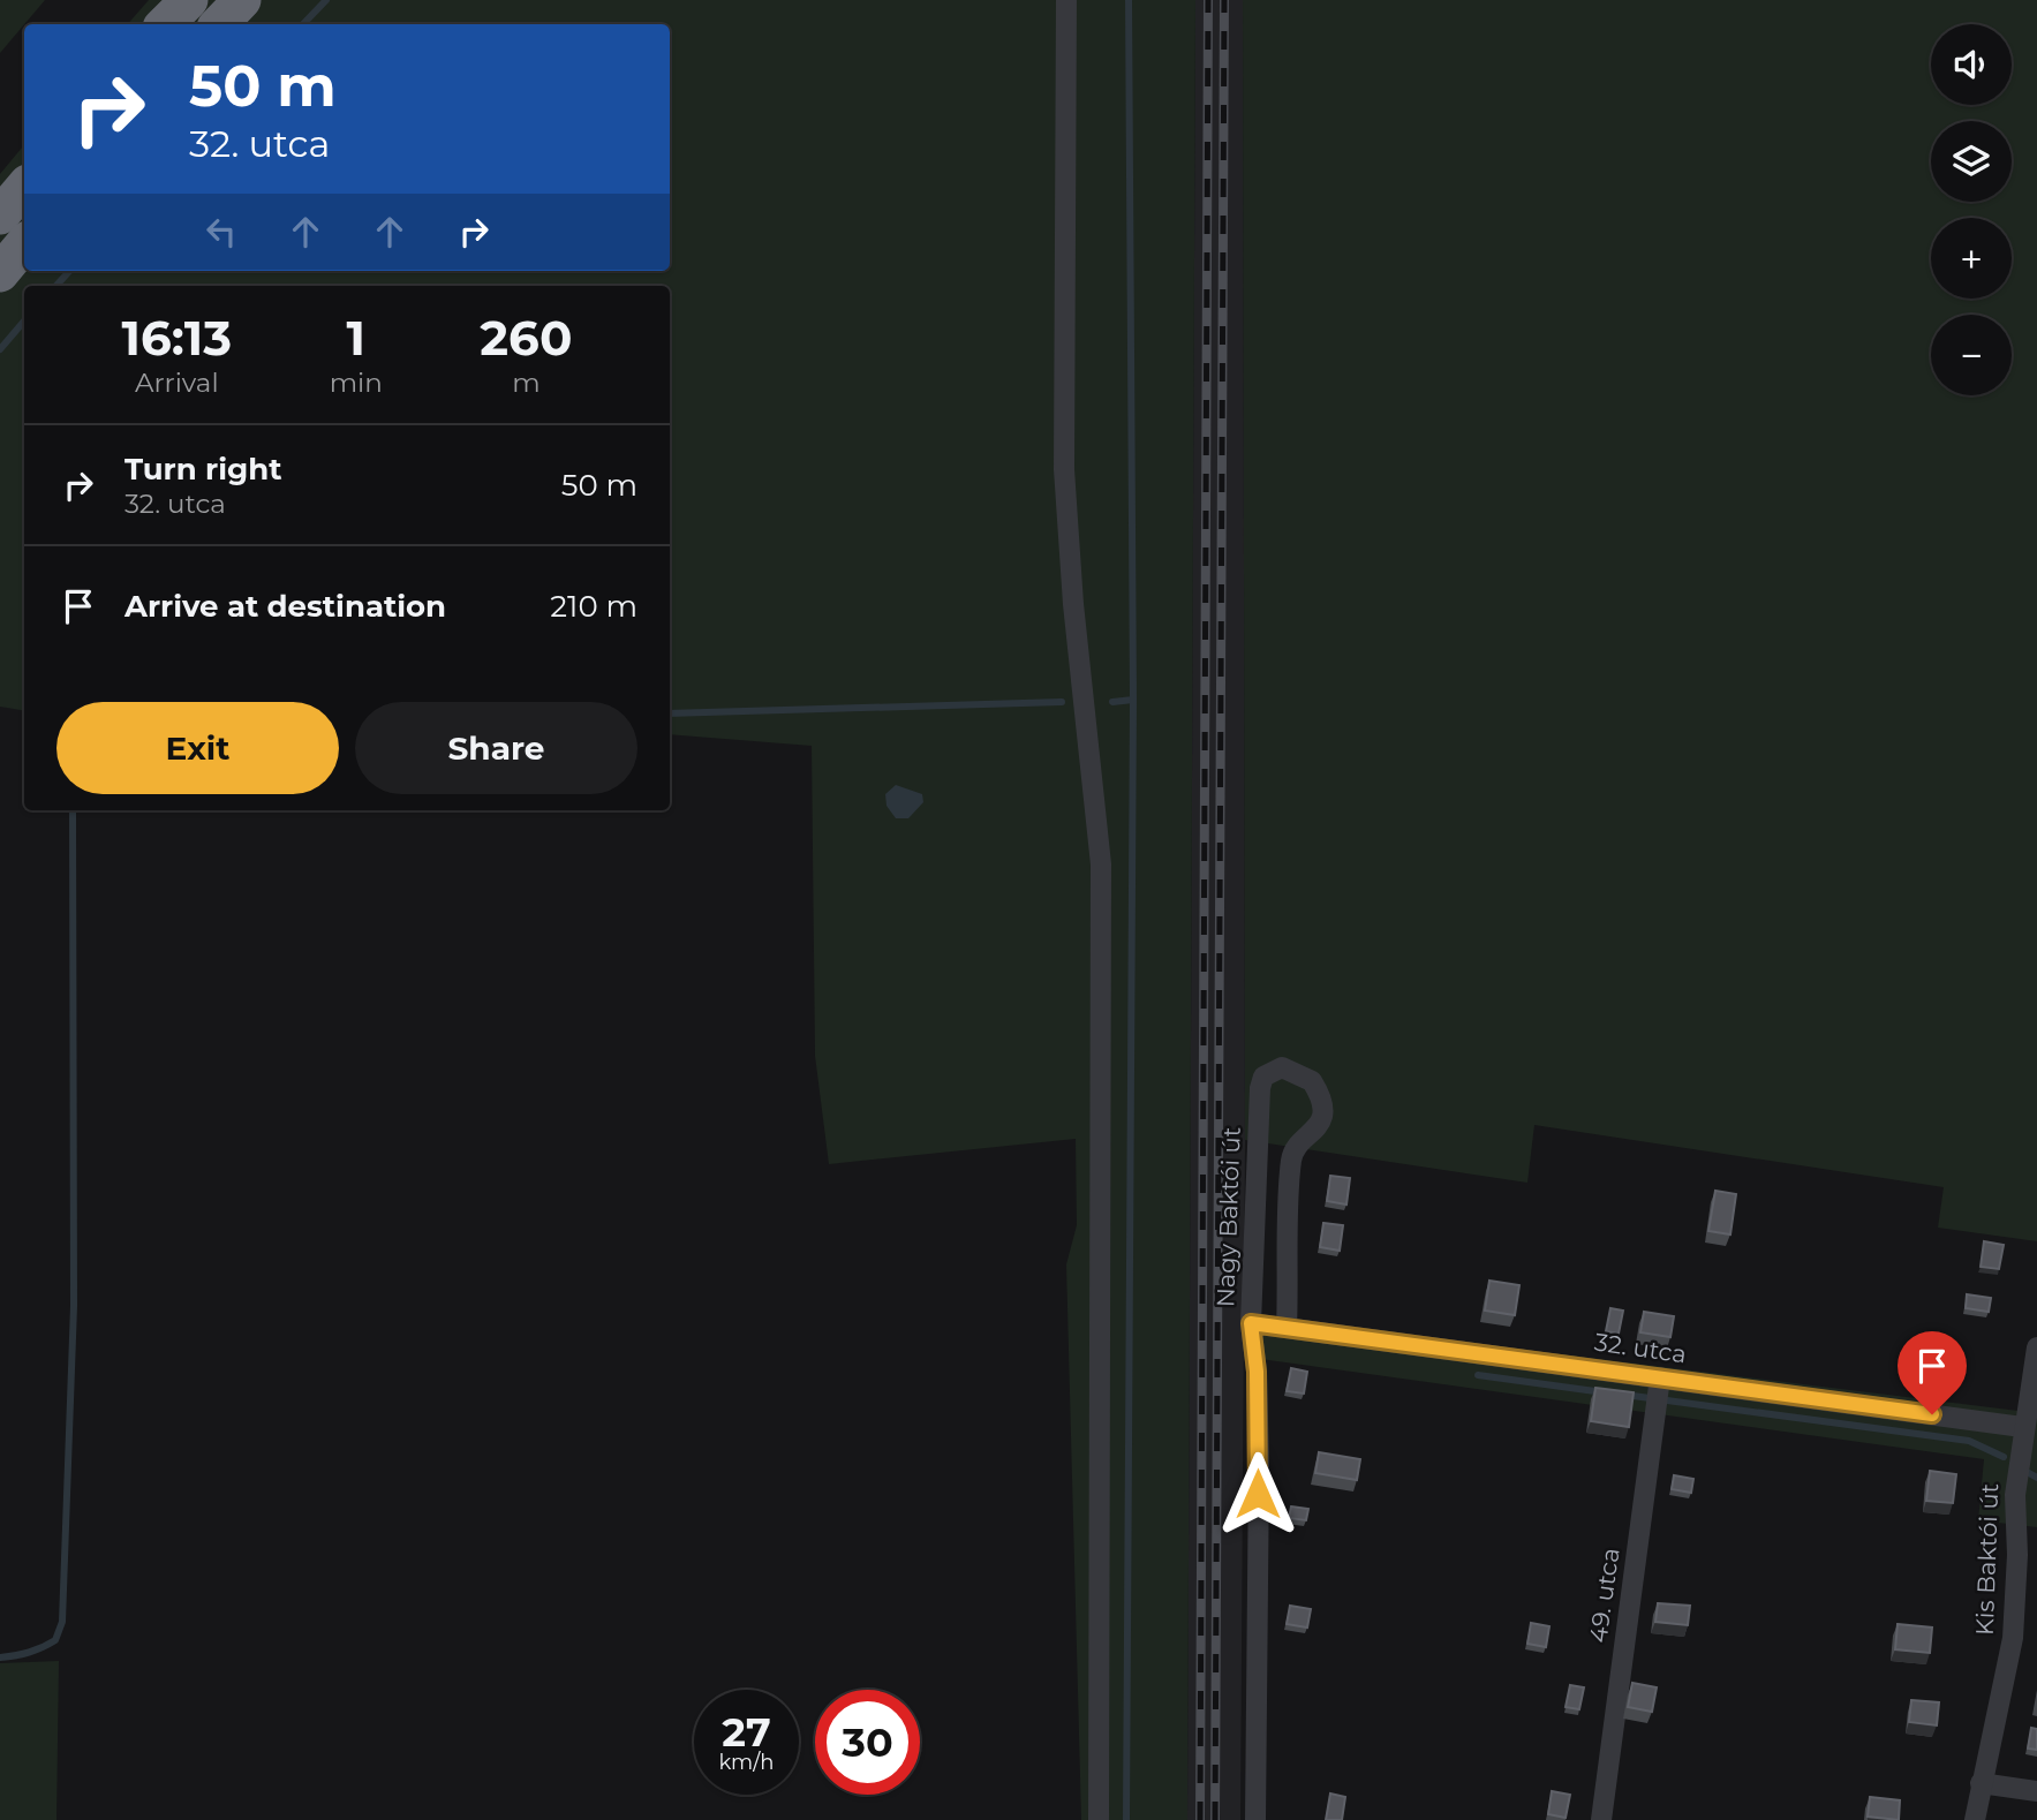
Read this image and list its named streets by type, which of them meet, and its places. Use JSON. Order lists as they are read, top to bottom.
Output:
{
  "streets": {
    "street": [
      "Nagy Baktói út",
      "32. utca",
      "Kis Baktói út",
      "49. utca"
    ]
  },
  "crossings": [
    ["Nagy Baktói út", "32. utca"],
    ["32. utca", "Kis Baktói út"],
    ["32. utca", "49. utca"]
  ],
  "page": {
    "map_buttons": ["+", "−"],
    "turn": ["50 m", "32. utca"],
    "eta": [
      "16:13",
      "Arrival",
      "1",
      "min",
      "260",
      "m"
    ],
    "list": [
      {
        "name": "Turn right",
        "note": "32. utca",
        "value": "50 m"
      },
      {
        "name": "Arrive at destination",
        "value": "210 m"
      }
    ],
    "buttons": ["Exit", "Share"],
    "speed": "27 km/h",
    "limit": "30"
  }
}
